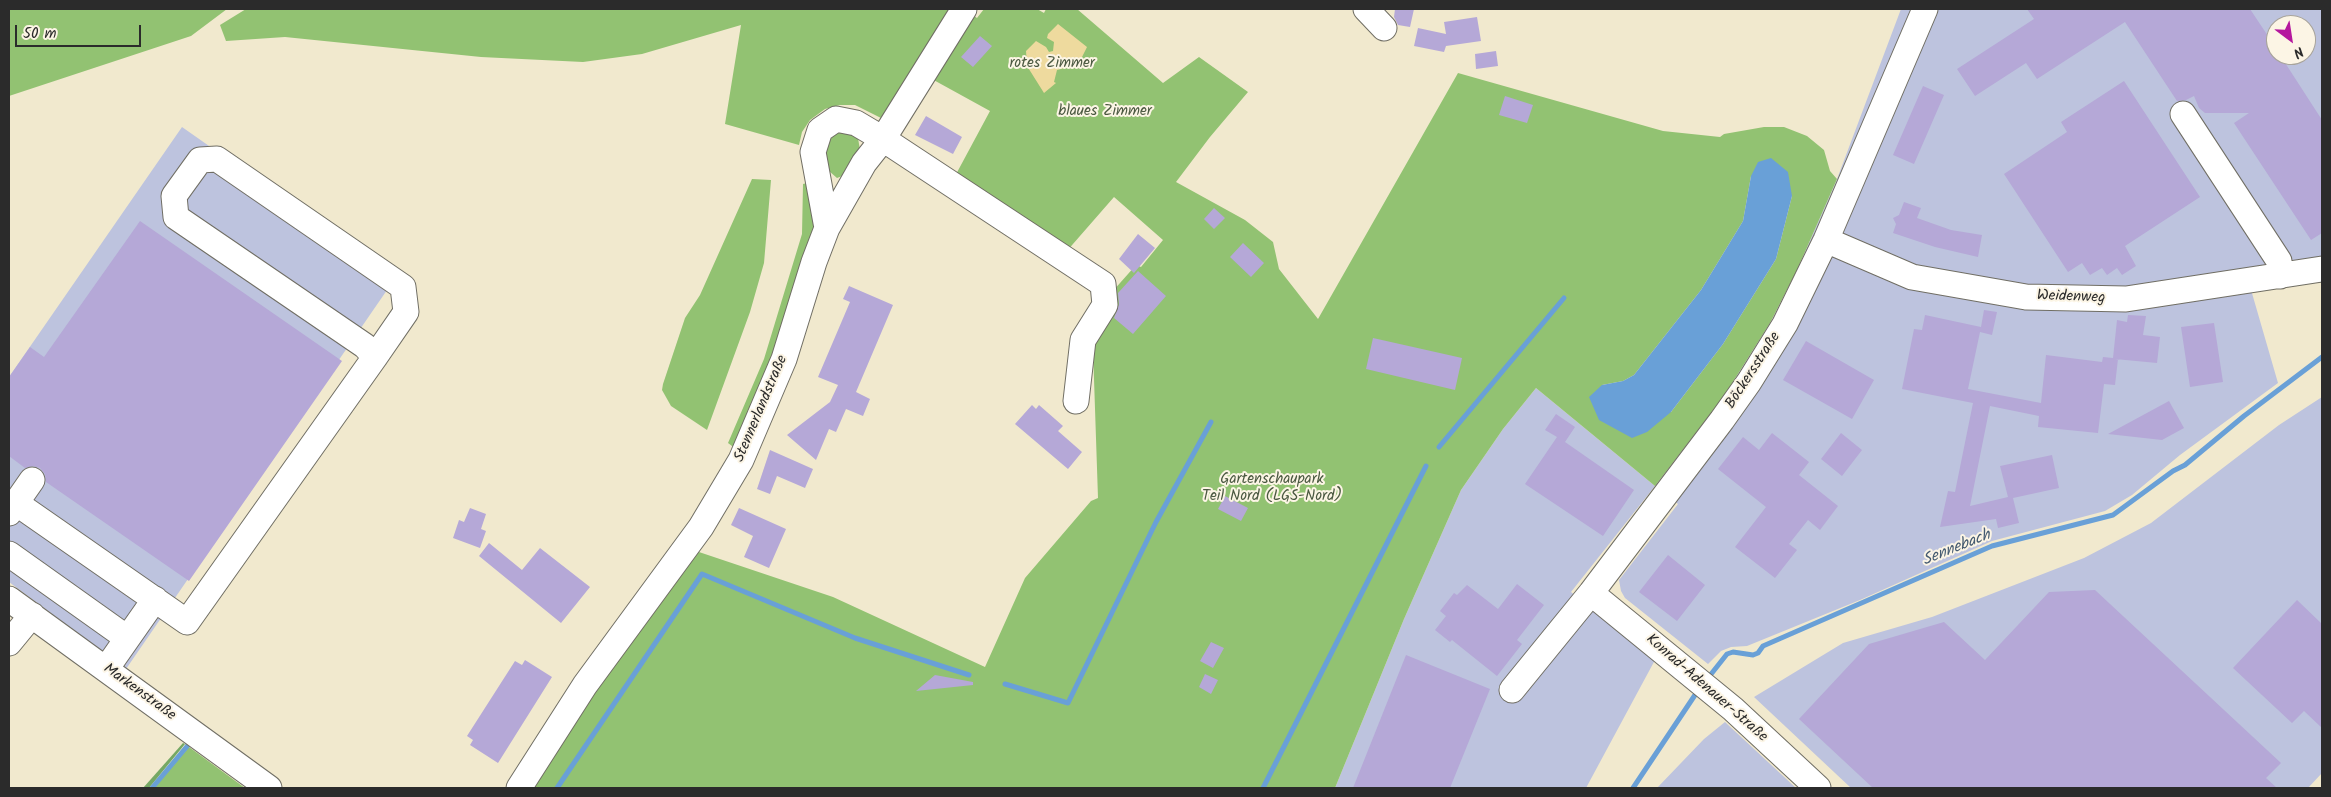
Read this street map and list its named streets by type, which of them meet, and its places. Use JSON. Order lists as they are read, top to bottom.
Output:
{
  "streets": {
    "street": [
      "Weidenweg",
      "Böckersstraße",
      "Stennerlandstraße",
      "Konrad-Adenauer-Straße",
      "Markenstraße"
    ]
  },
  "crossings": [
    ["Weidenweg", "Böckersstraße"],
    ["Böckersstraße", "Konrad-Adenauer-Straße"]
  ],
  "water": ["Sennebach"],
  "parks": ["rotes Zimmer", "blaues Zimmer", "Gartenschaupark Teil Nord (LGS-Nord)"],
  "scale_bar": "50 m",
  "north": "bottom right"
}
